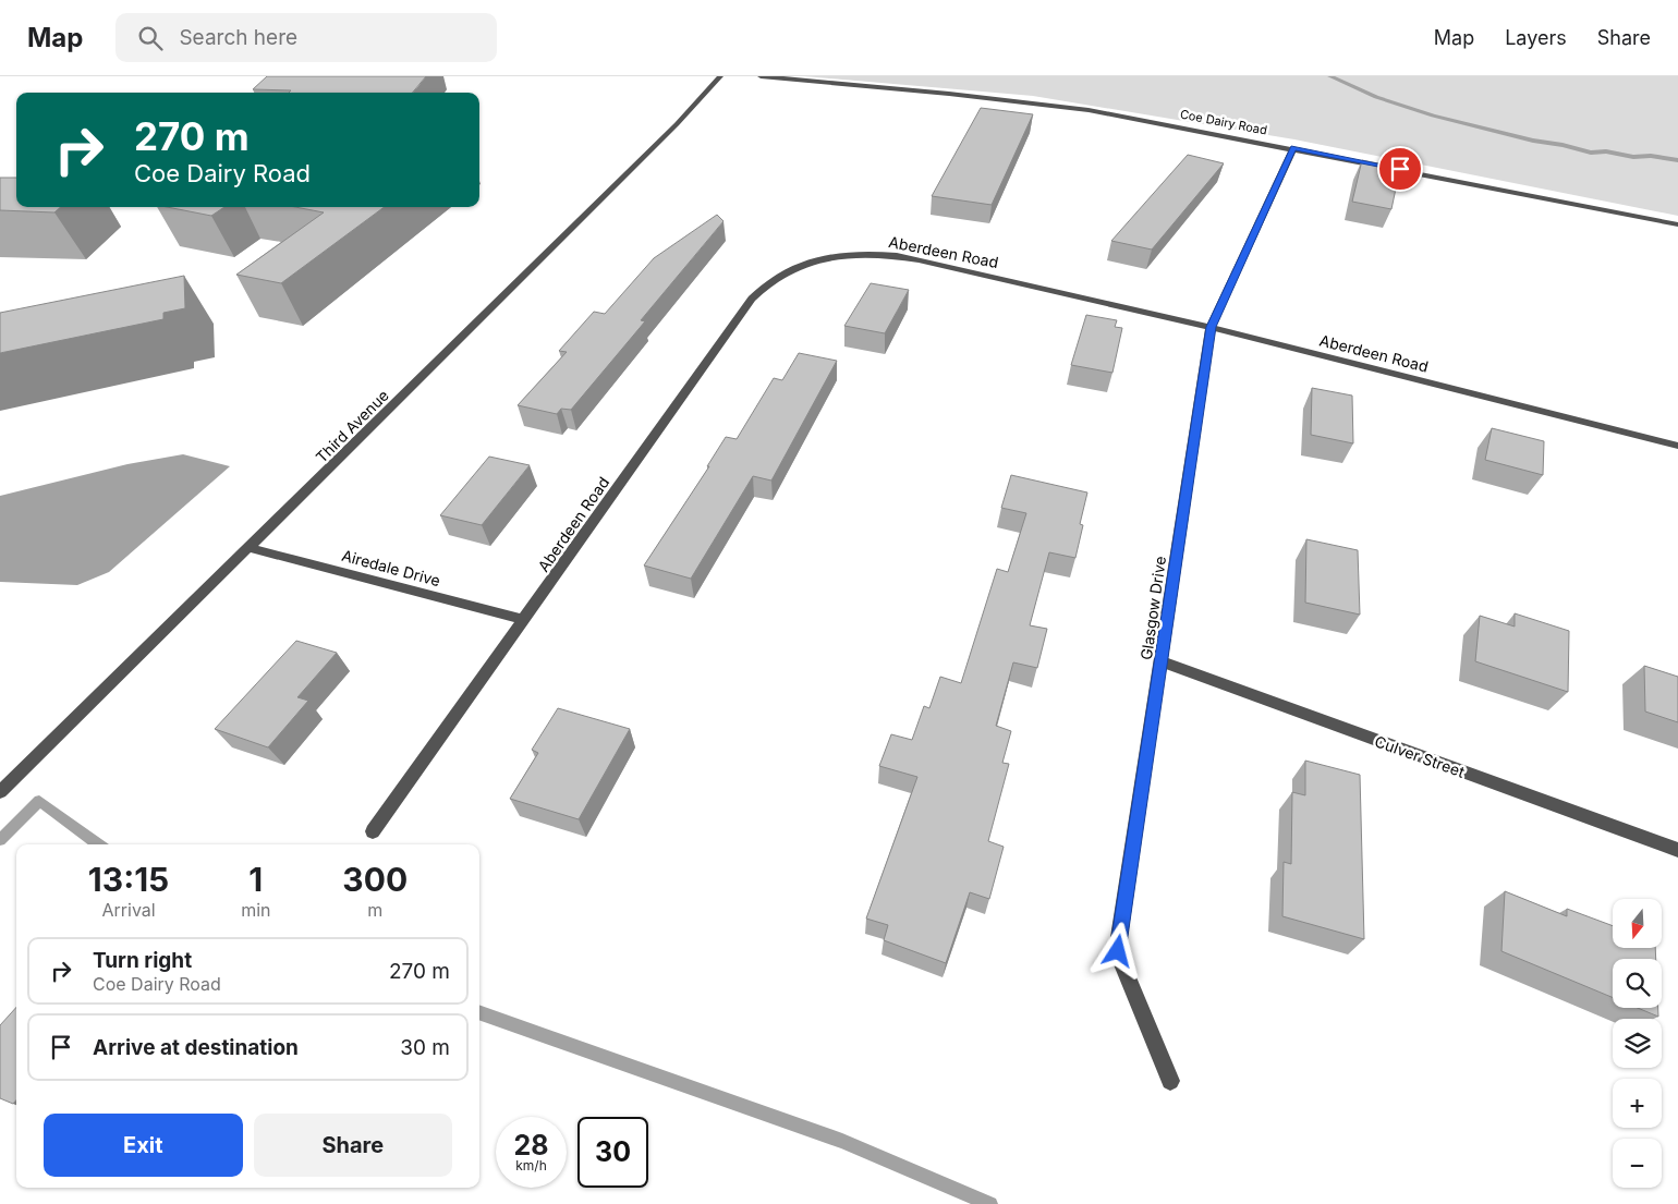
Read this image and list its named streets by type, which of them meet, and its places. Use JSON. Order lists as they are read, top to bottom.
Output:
{
  "streets": {
    "street": [
      "Coe Dairy Road",
      "Aberdeen Road",
      "Third Avenue",
      "Airedale Drive",
      "Glasgow Drive",
      "Culver Street"
    ]
  },
  "crossings": [
    ["Coe Dairy Road", "Glasgow Drive"],
    ["Aberdeen Road", "Airedale Drive"],
    ["Aberdeen Road", "Glasgow Drive"],
    ["Third Avenue", "Airedale Drive"],
    ["Glasgow Drive", "Culver Street"]
  ],
  "north": "bottom",
  "page": {
    "header": "Map",
    "search": "Search here",
    "nav": ["Map", "Layers", "Share"],
    "turn": ["270 m", "Coe Dairy Road"],
    "eta": [
      "13:15",
      "Arrival",
      "1",
      "min",
      "300",
      "m"
    ],
    "map_buttons": ["+", "−"],
    "list": [
      {
        "name": "Turn right",
        "note": "Coe Dairy Road",
        "value": "270 m"
      },
      {
        "name": "Arrive at destination",
        "value": "30 m"
      }
    ],
    "buttons": ["Exit", "Share"],
    "speed": "28 km/h",
    "limit": "30"
  }
}
